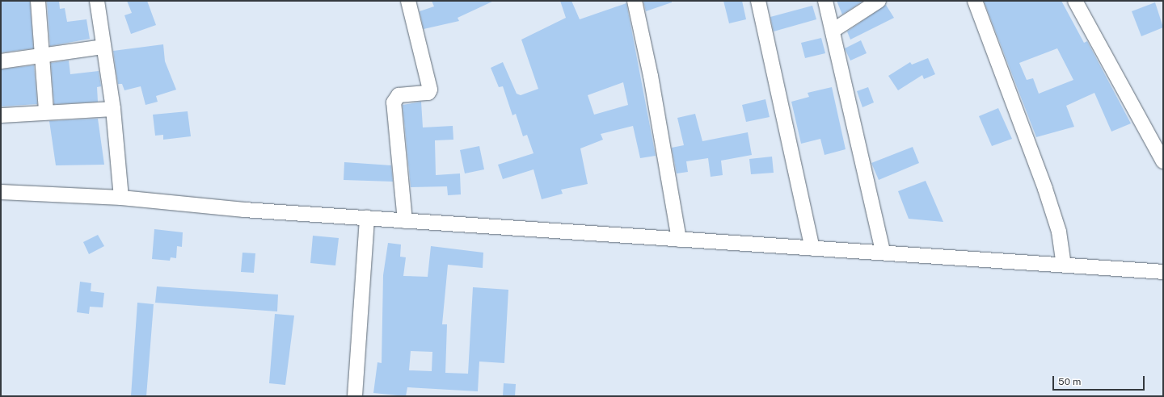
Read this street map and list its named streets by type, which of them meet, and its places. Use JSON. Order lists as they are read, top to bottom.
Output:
{
  "scale_bar": "50 m"
}
